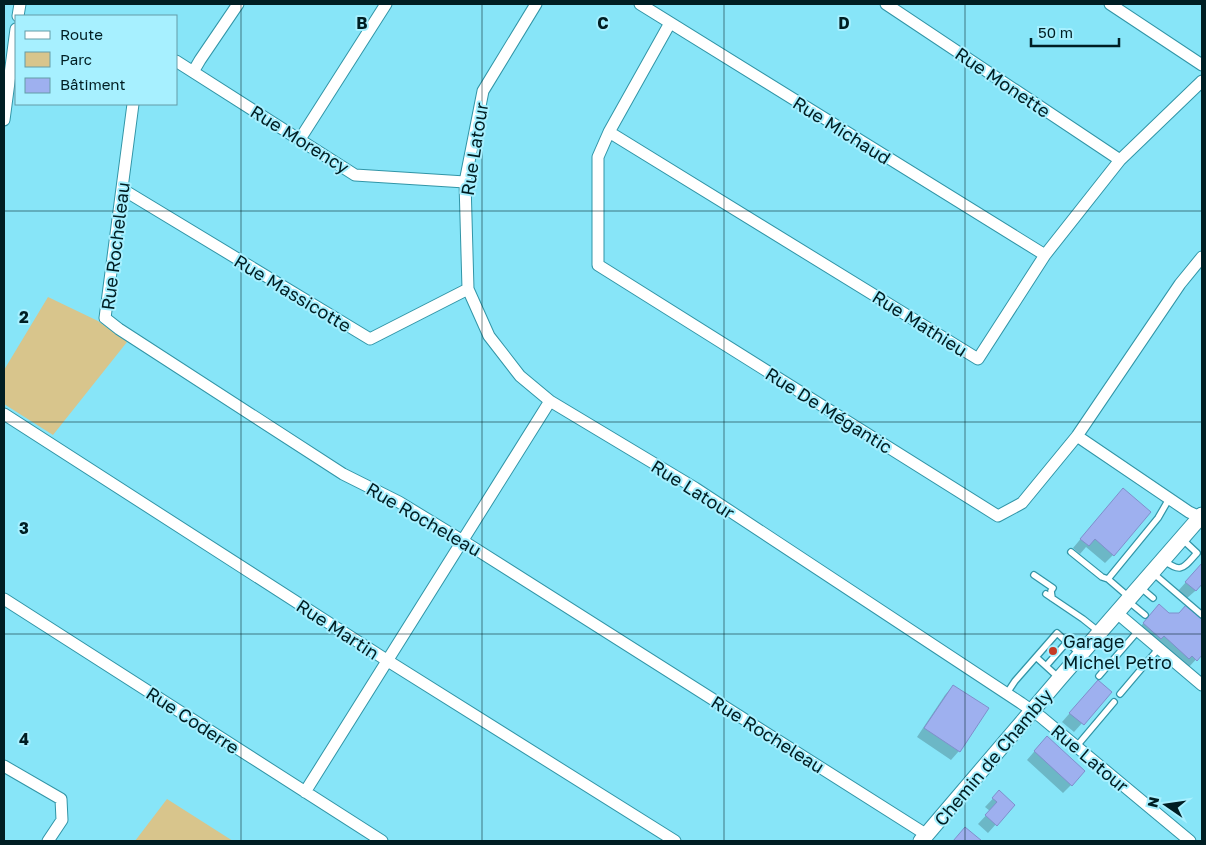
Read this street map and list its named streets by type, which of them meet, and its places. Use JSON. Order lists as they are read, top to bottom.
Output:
{
  "streets": {
    "street": [
      "Rue Monette",
      "Rue Michaud",
      "Rue Morency",
      "Rue Latour",
      "Rue Rocheleau",
      "Rue Massicotte",
      "Rue Mathieu",
      "Rue De Mégantic",
      "Rue Martin",
      "Rue Coderre",
      "Chemin de Chambly"
    ]
  },
  "crossings": [
    ["Rue Monette", "Rue Mathieu"],
    ["Rue Michaud", "Rue Mathieu"],
    ["Rue Michaud", "Rue De Mégantic"],
    ["Rue Morency", "Rue Latour"],
    ["Rue Latour", "Rue Massicotte"],
    ["Rue Latour", "Chemin de Chambly"],
    ["Rue Rocheleau", "Rue Massicotte"],
    ["Rue Rocheleau", "Chemin de Chambly"],
    ["Rue Mathieu", "Rue De Mégantic"]
  ],
  "places": ["Garage Michel Petro"],
  "legend": ["Route", "Parc", "Bâtiment"],
  "scale_bar": "50 m",
  "north": "left",
  "grid": {
    "columns": ["B", "C", "D"],
    "rows": ["2", "3", "4"]
  }
}
